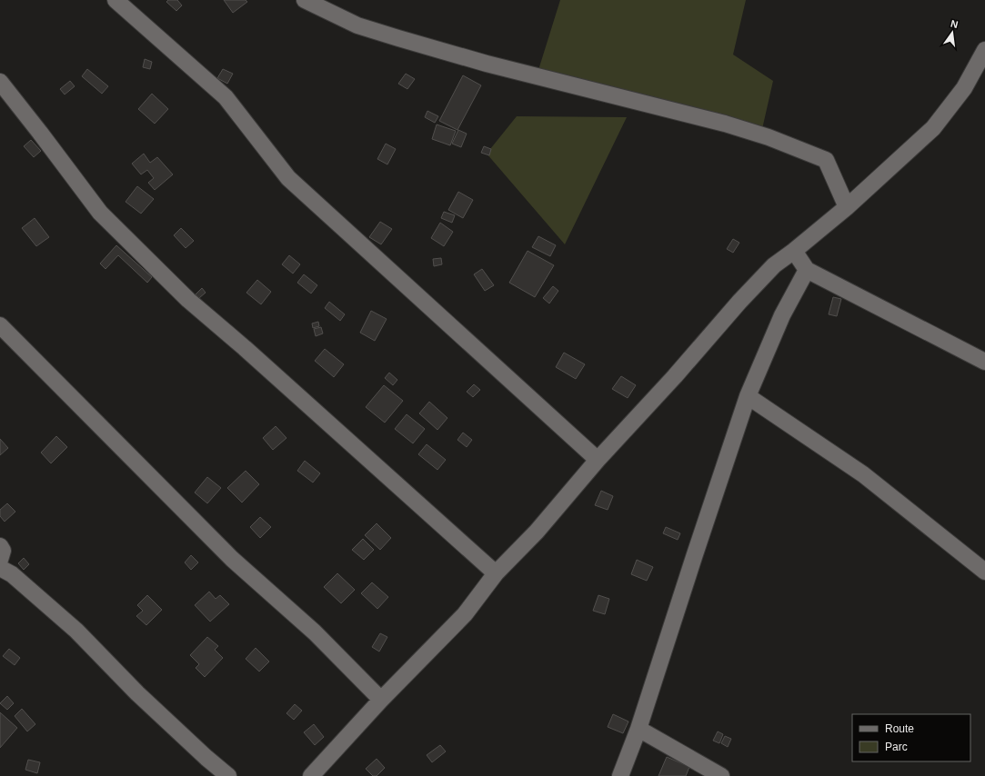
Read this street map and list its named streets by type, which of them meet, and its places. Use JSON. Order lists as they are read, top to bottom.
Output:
{
  "legend": ["Route", "Parc"],
  "north": "top"
}
